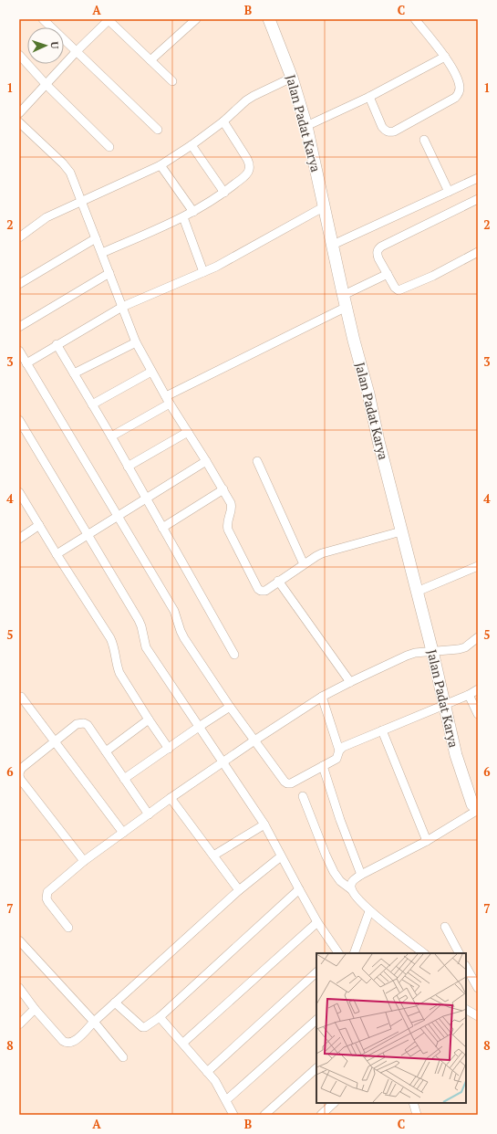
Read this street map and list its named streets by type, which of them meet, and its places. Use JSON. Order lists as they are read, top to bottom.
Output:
{
  "streets": {
    "street": ["Jalan Padat Karya"]
  },
  "north": "right",
  "grid": {
    "columns": ["A", "B", "C"],
    "rows": [
      "1",
      "2",
      "3",
      "4",
      "5",
      "6",
      "7",
      "8"
    ]
  }
}
